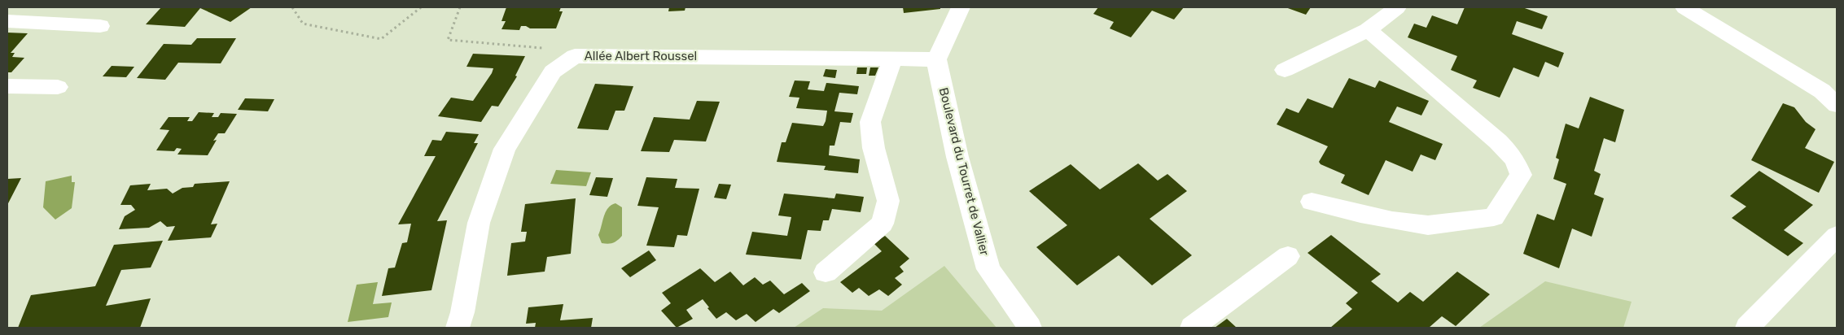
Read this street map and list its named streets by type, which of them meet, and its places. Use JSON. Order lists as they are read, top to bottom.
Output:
{
  "streets": {
    "street": ["Allée Albert Roussel", "Boulevard du Tourret de Vallier"]
  },
  "crossings": [
    ["Allée Albert Roussel", "Boulevard du Tourret de Vallier"]
  ]
}
